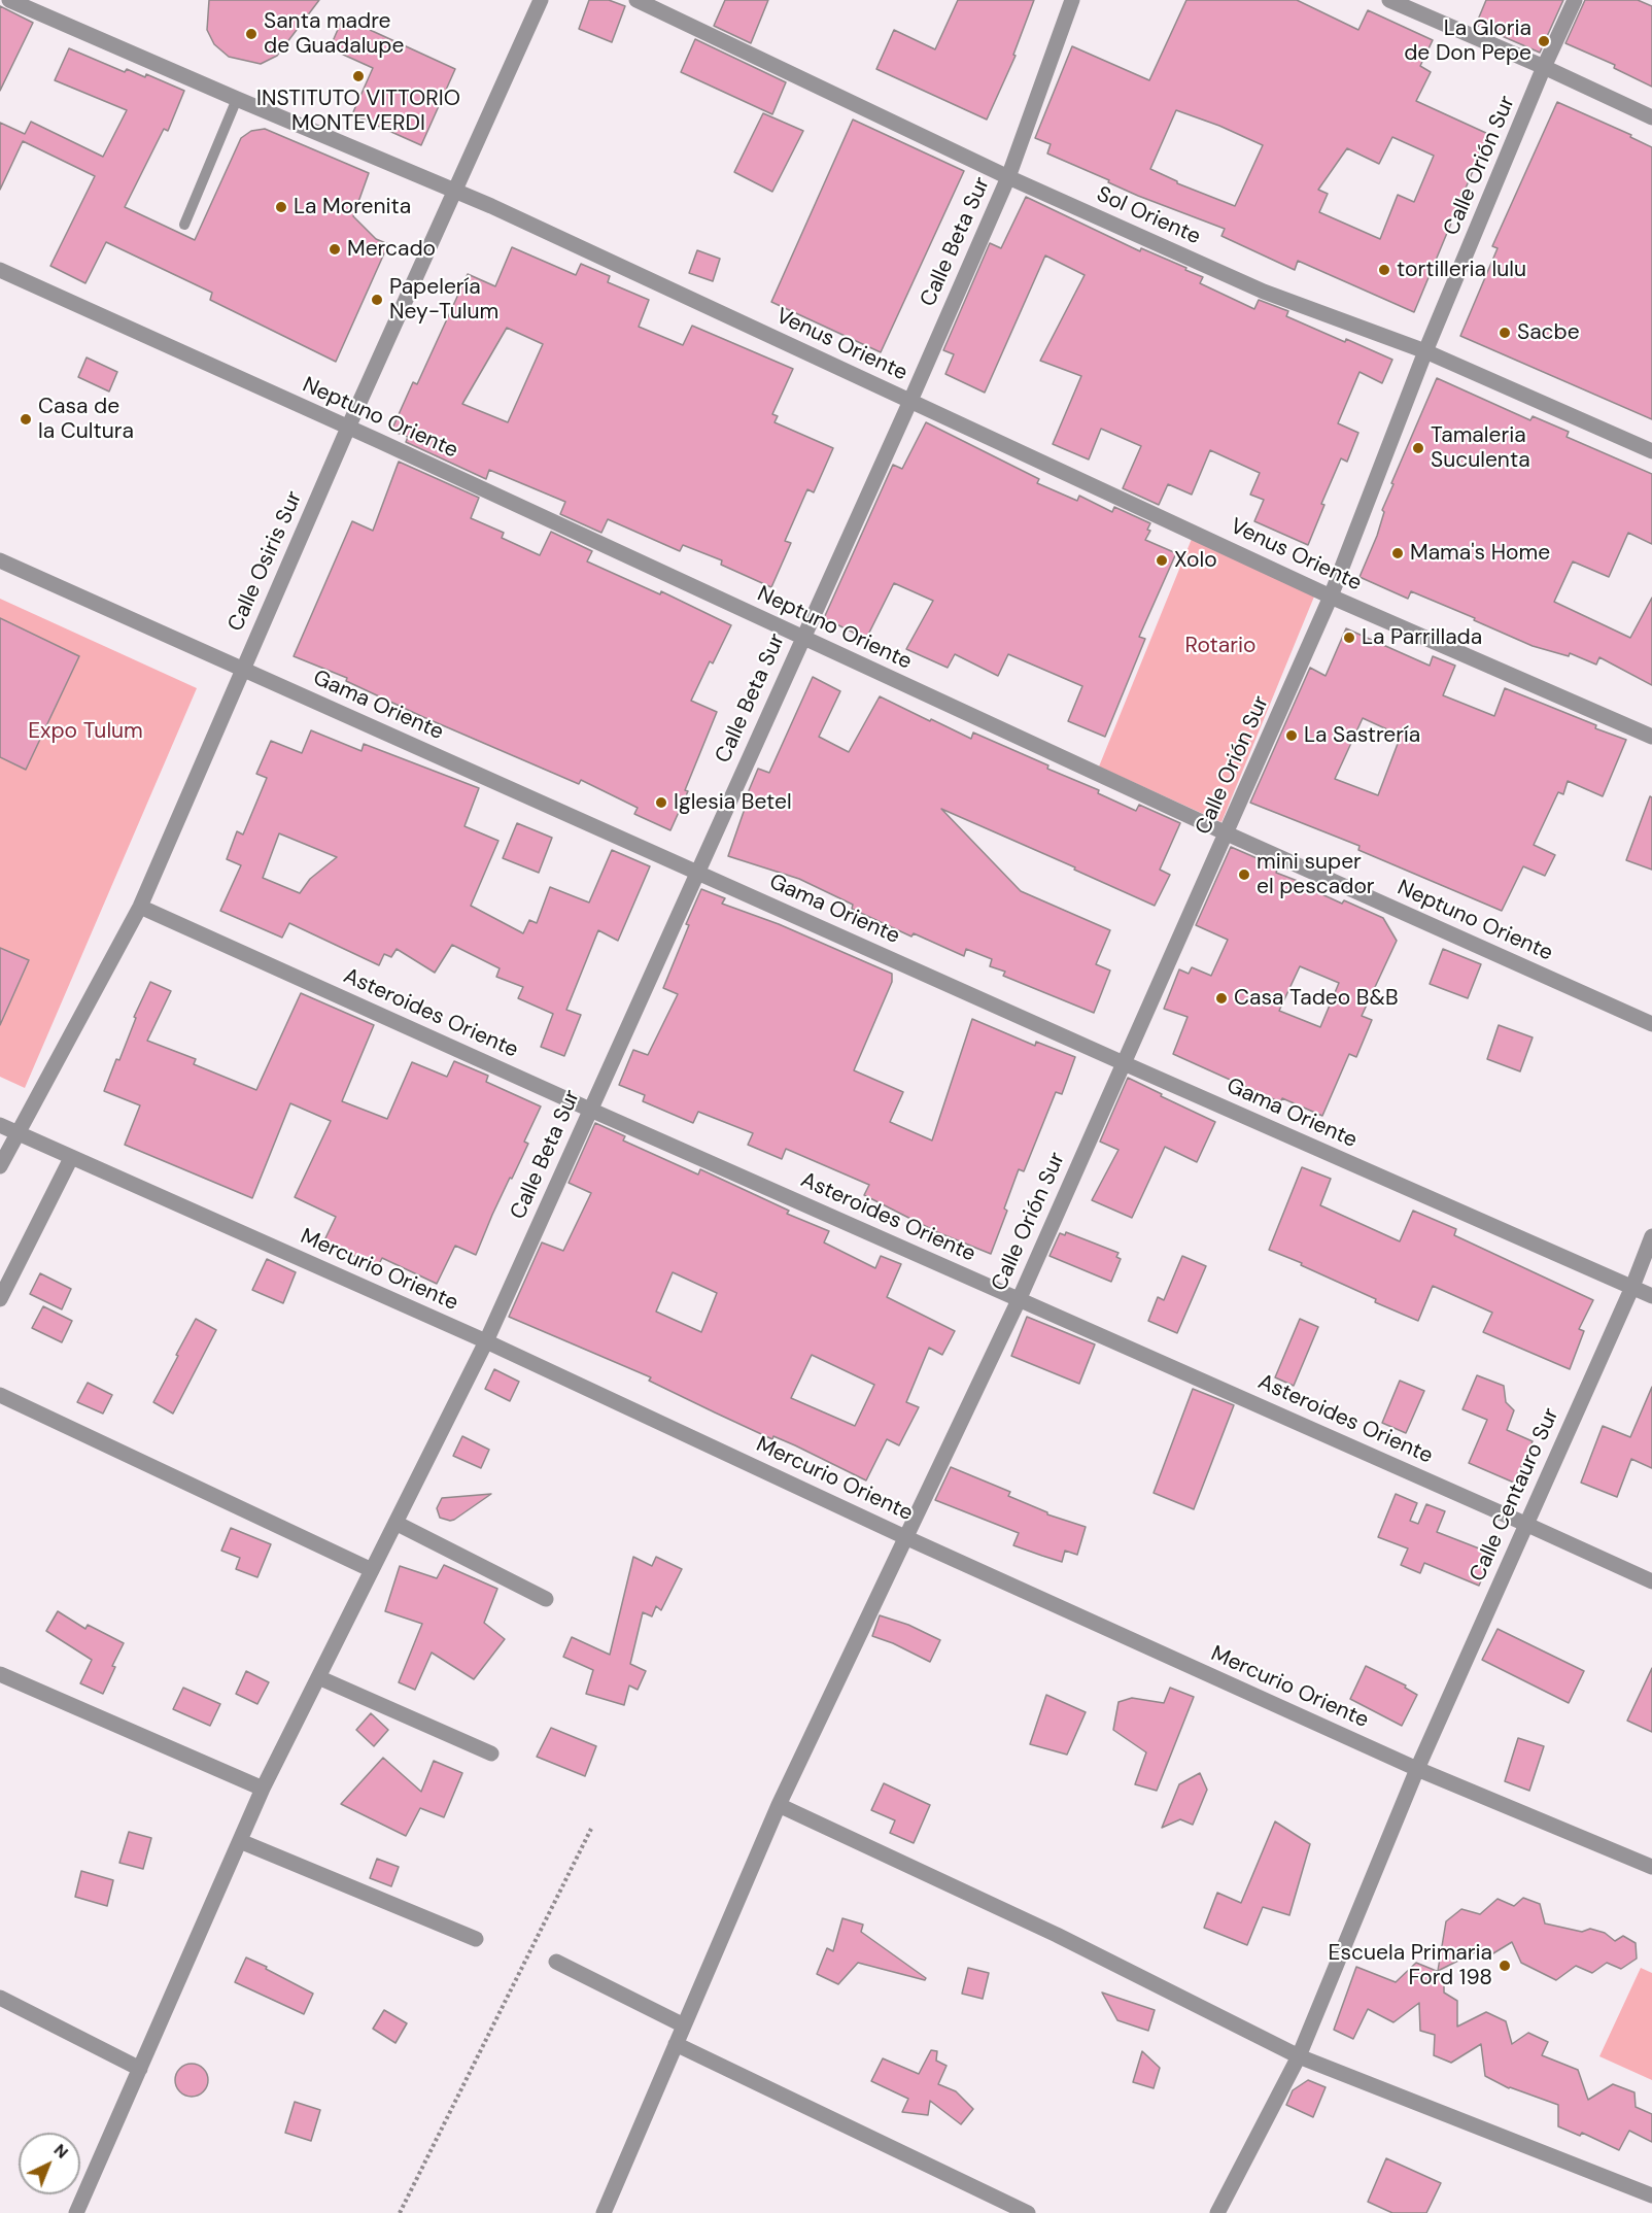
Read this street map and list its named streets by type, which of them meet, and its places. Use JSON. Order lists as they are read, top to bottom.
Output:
{
  "streets": {
    "street": [
      "Calle Orión Sur",
      "Sol Oriente",
      "Calle Beta Sur",
      "Venus Oriente",
      "Neptuno Oriente",
      "Calle Osiris Sur",
      "Gama Oriente",
      "Asteroides Oriente",
      "Mercurio Oriente",
      "Calle Centauro Sur"
    ]
  },
  "crossings": [
    ["Calle Orión Sur", "Sol Oriente"],
    ["Calle Orión Sur", "Venus Oriente"],
    ["Calle Orión Sur", "Neptuno Oriente"],
    ["Calle Orión Sur", "Gama Oriente"],
    ["Calle Orión Sur", "Asteroides Oriente"],
    ["Calle Orión Sur", "Mercurio Oriente"],
    ["Sol Oriente", "Calle Beta Sur"],
    ["Calle Beta Sur", "Venus Oriente"],
    ["Calle Beta Sur", "Neptuno Oriente"],
    ["Calle Beta Sur", "Gama Oriente"],
    ["Calle Beta Sur", "Asteroides Oriente"],
    ["Calle Beta Sur", "Mercurio Oriente"],
    ["Venus Oriente", "Calle Osiris Sur"],
    ["Neptuno Oriente", "Calle Osiris Sur"],
    ["Calle Osiris Sur", "Gama Oriente"],
    ["Calle Osiris Sur", "Asteroides Oriente"],
    ["Calle Osiris Sur", "Mercurio Oriente"],
    ["Gama Oriente", "Calle Centauro Sur"],
    ["Asteroides Oriente", "Calle Centauro Sur"],
    ["Mercurio Oriente", "Calle Centauro Sur"]
  ],
  "parks": ["Rotario", "Expo Tulum"],
  "places": [
    "Santa madre de Guadalupe",
    "La Gloria de Don Pepe",
    "INSTITUTO VITTORIO MONTEVERDI",
    "La Morenita",
    "Mercado",
    "tortilleria lulu",
    "Papelería Ney-Tulum",
    "Sacbe",
    "Casa de la Cultura",
    "Tamaleria Suculenta",
    "Mama's Home",
    "Xolo",
    "La Parrillada",
    "La Sastrería",
    "Iglesia Betel",
    "mini super el pescador",
    "Casa Tadeo B&B",
    "Escuela Primaria Ford 198"
  ],
  "north": "top right"
}
